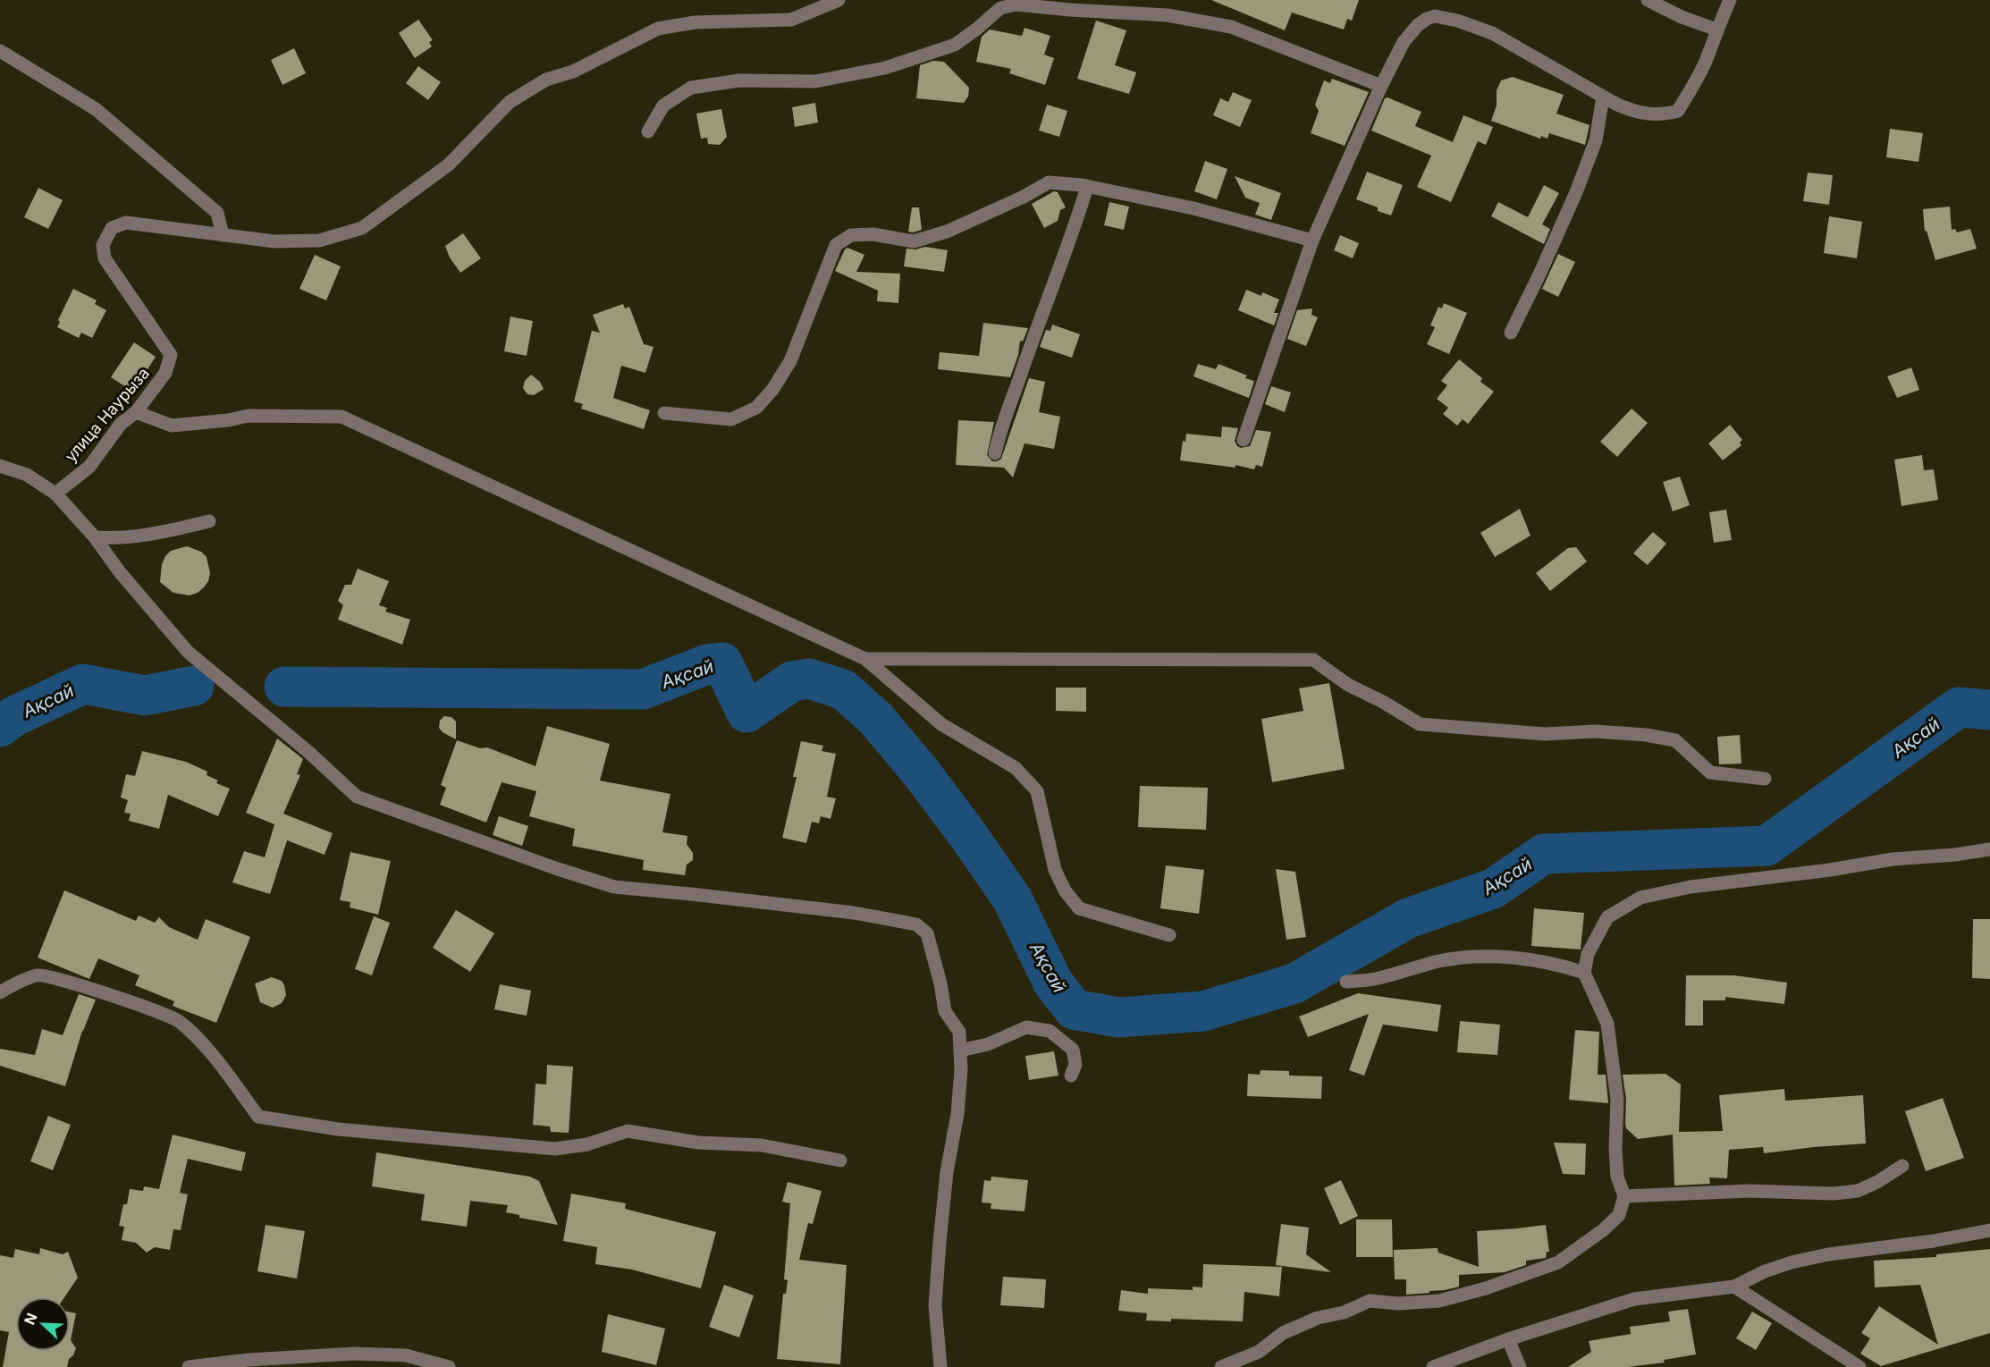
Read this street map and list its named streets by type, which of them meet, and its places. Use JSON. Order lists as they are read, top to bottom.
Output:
{
  "streets": {
    "street": ["улица Наурыза"]
  },
  "water": ["Ақсай"],
  "north": "top left"
}
